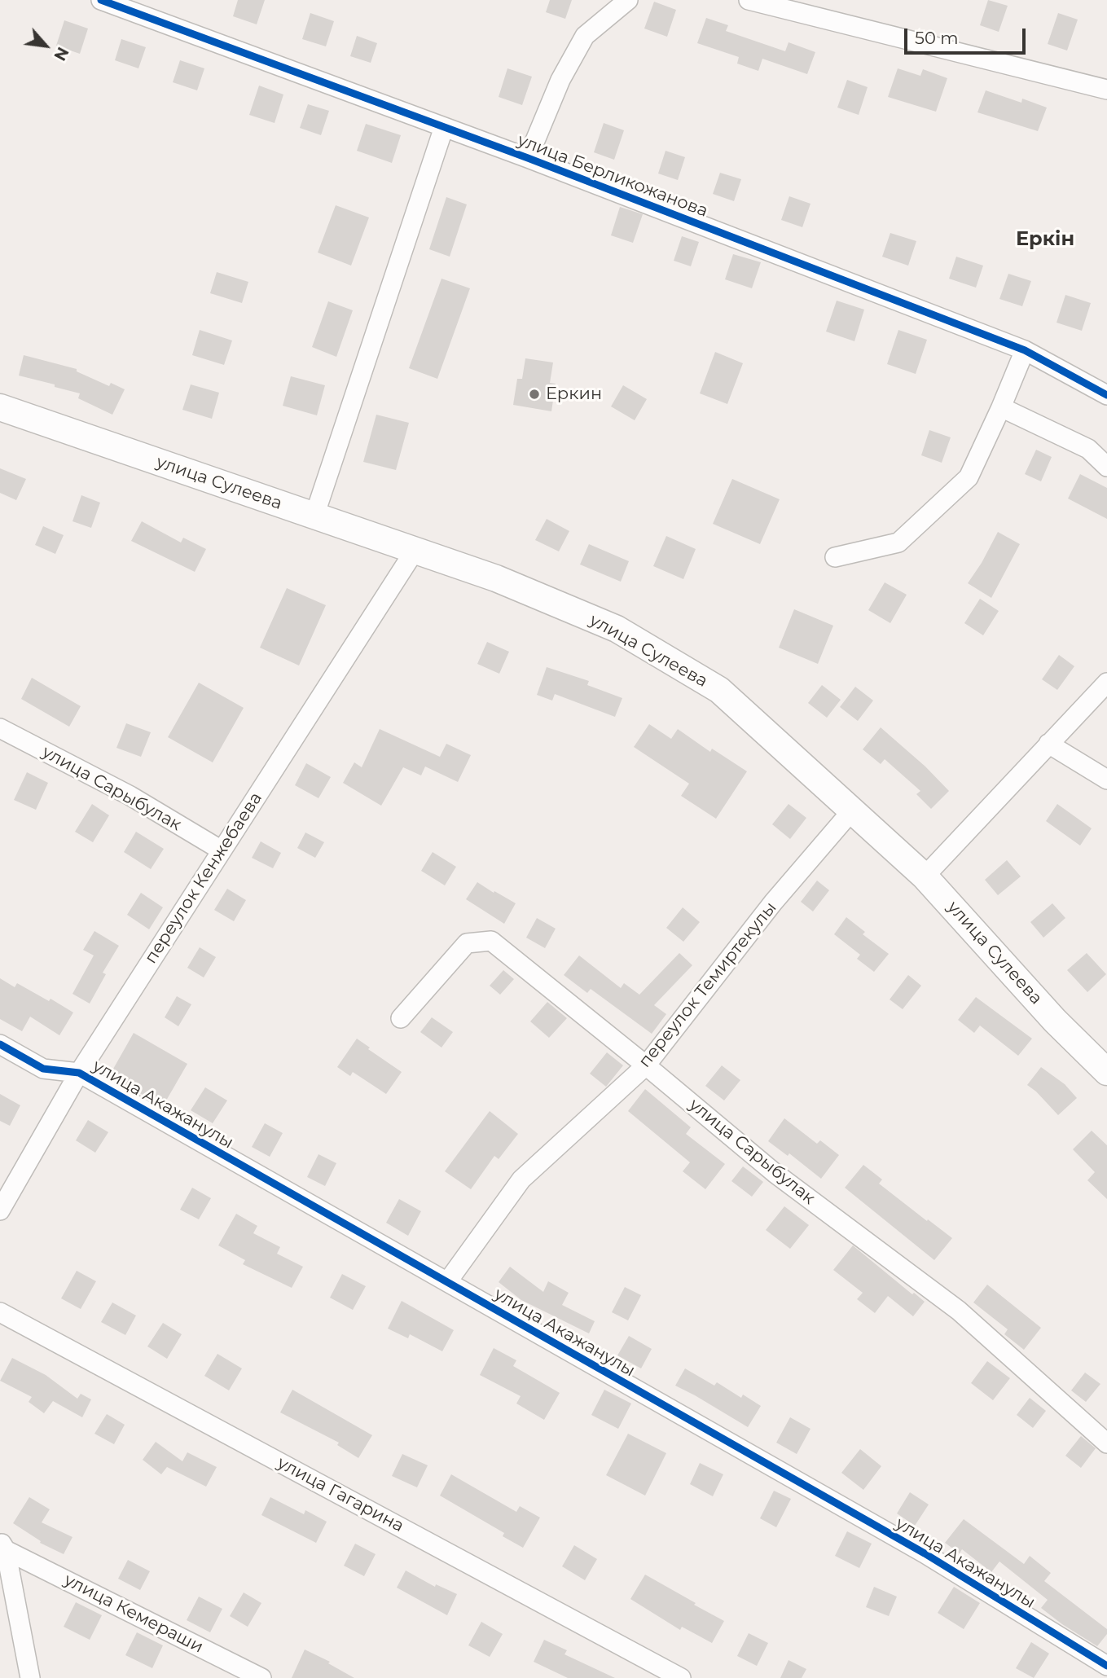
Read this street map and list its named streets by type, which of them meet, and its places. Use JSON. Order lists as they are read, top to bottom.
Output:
{
  "streets": {
    "main road": ["улица Сулеева"],
    "street": [
      "улица Берликожанова",
      "улица Сарыбулак",
      "переулок Кенжебаева",
      "переулок Темиртекулы",
      "улица Акажанулы",
      "улица Гагарина",
      "улица Кемераши"
    ]
  },
  "crossings": [
    ["улица Сулеева", "переулок Кенжебаева"],
    ["улица Сулеева", "переулок Темиртекулы"],
    ["улица Сарыбулак", "переулок Кенжебаева"],
    ["улица Сарыбулак", "переулок Темиртекулы"],
    ["переулок Кенжебаева", "улица Акажанулы"],
    ["переулок Темиртекулы", "улица Акажанулы"]
  ],
  "districts": ["Еркін"],
  "places": ["Еркин"],
  "scale_bar": "50 m",
  "north": "bottom right"
}
